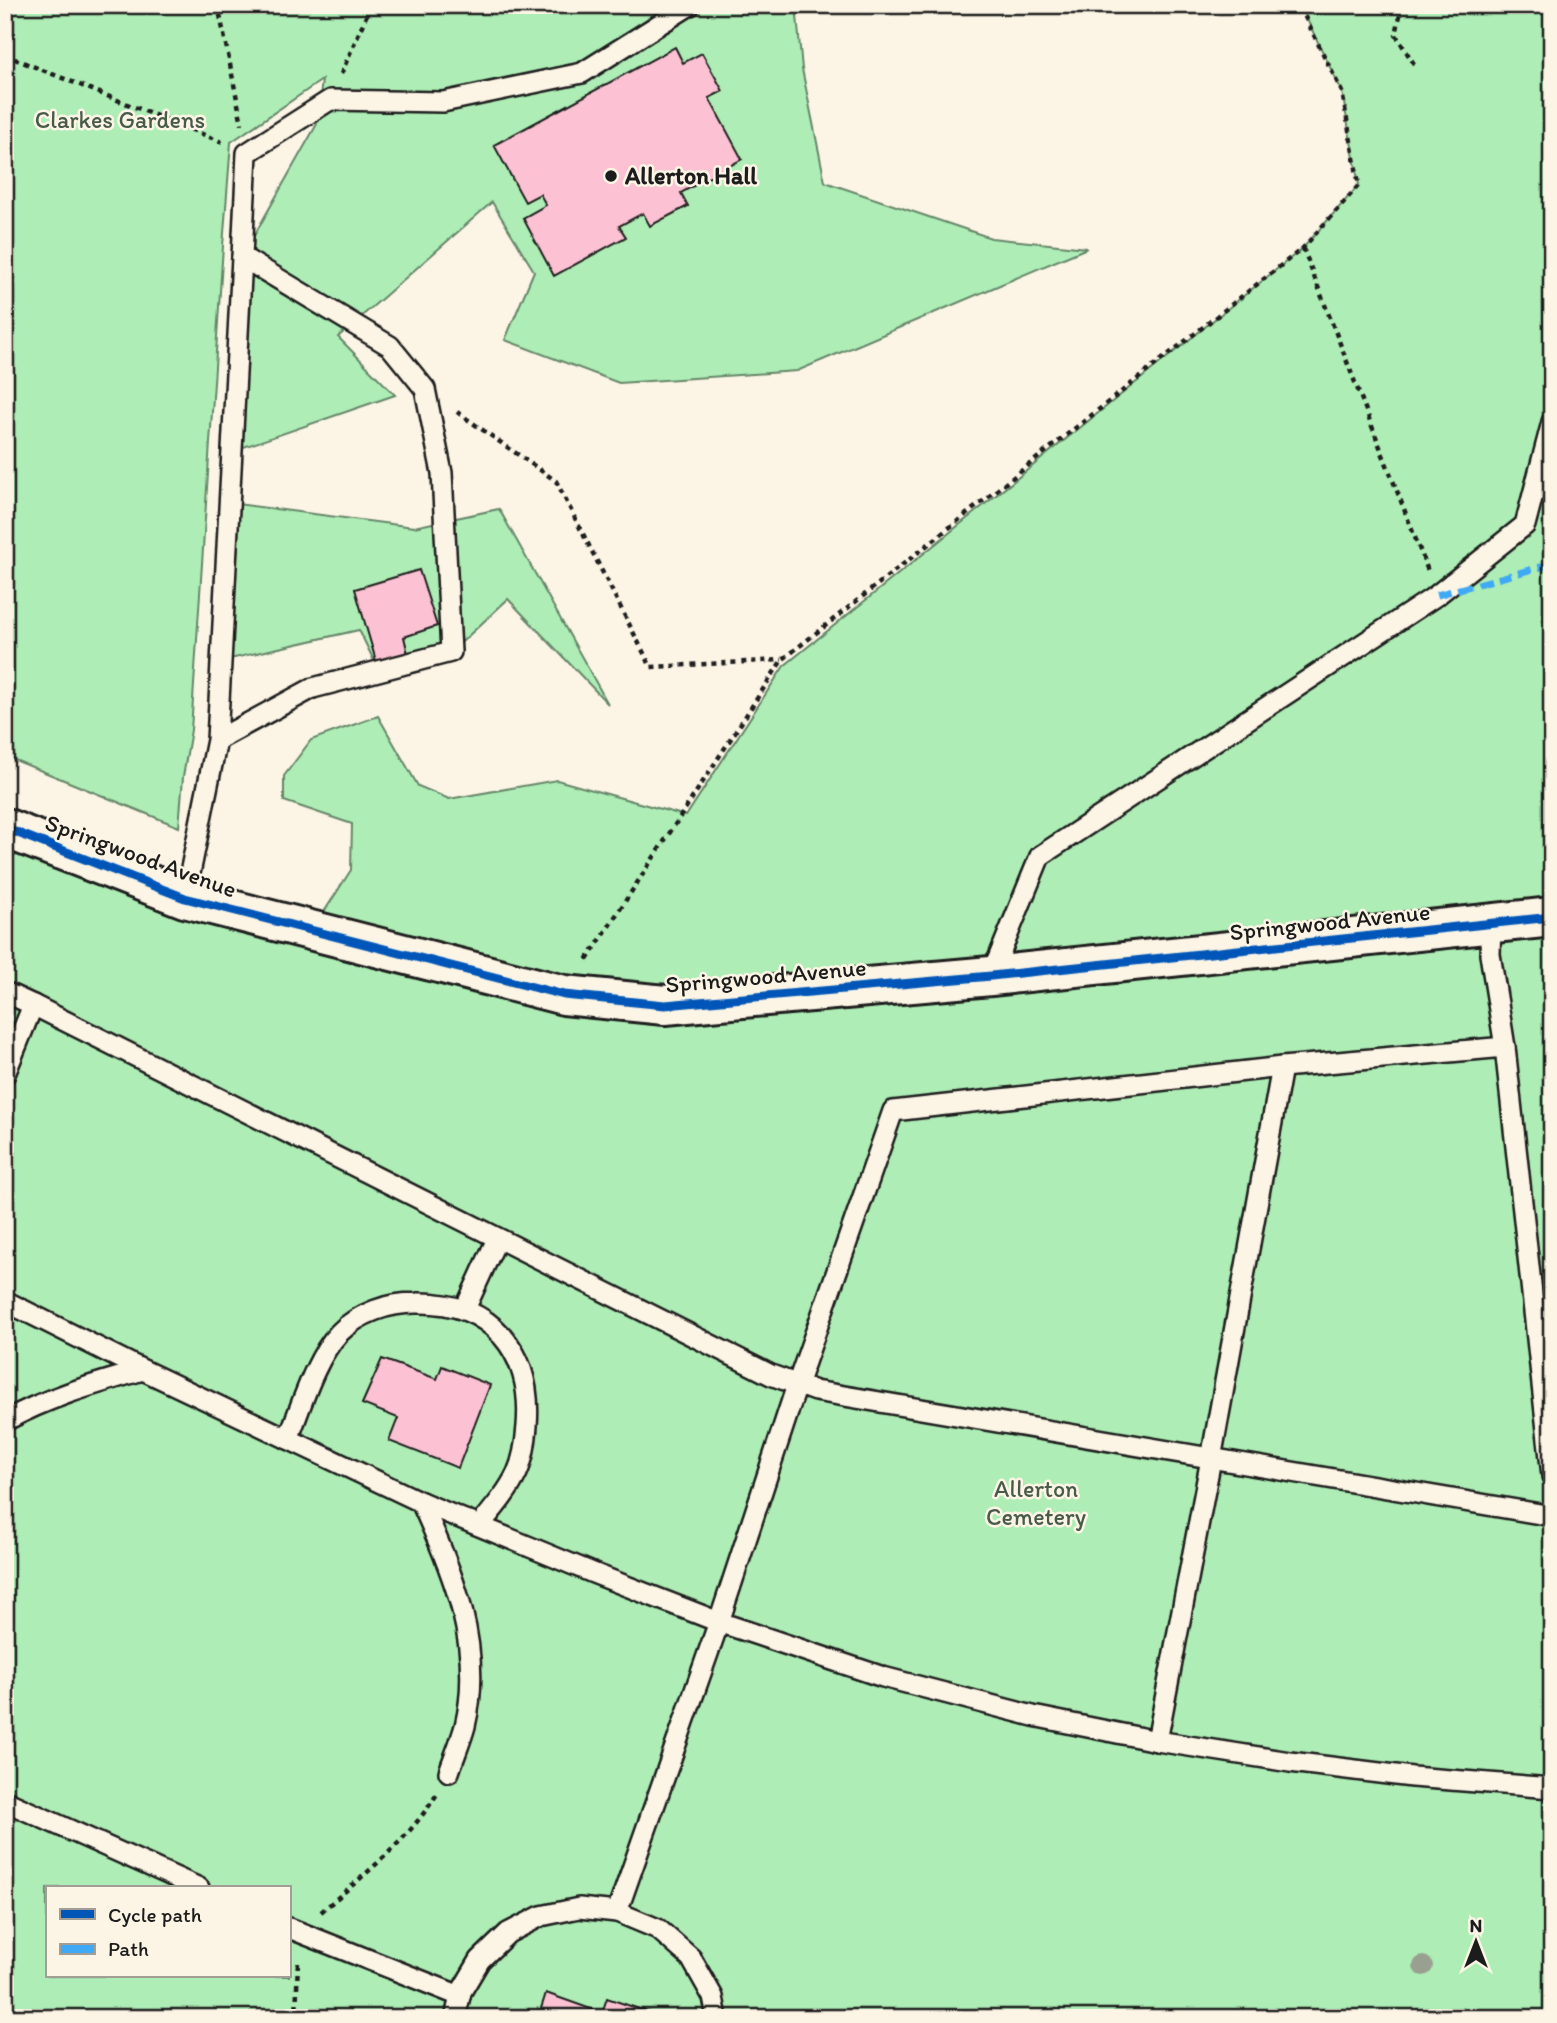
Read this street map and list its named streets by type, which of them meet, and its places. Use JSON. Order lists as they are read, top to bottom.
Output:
{
  "streets": {
    "street": ["Springwood Avenue"]
  },
  "parks": ["Clarkes Gardens", "Allerton Cemetery"],
  "places": ["Allerton Hall"],
  "legend": ["Cycle path", "Path"],
  "north": "top"
}
